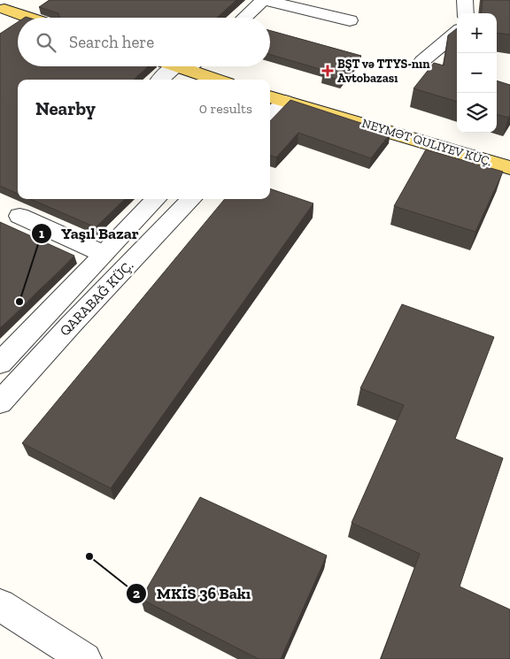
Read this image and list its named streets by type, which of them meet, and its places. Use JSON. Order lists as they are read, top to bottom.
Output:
{
  "streets": {
    "main road": ["NEYMƏT QULIYEV KÜÇ."],
    "street": ["QARABAĞ KÜÇ."]
  },
  "places": {
    "health": ["BŞT və TTYS-nın Avtobazası"],
    "other": ["Yaşıl Bazar", "MKİS 36 Bakı"]
  },
  "page": {
    "map_buttons": ["+", "−"],
    "search": "Search here",
    "heading": ["Nearby", "0 results"]
  }
}
